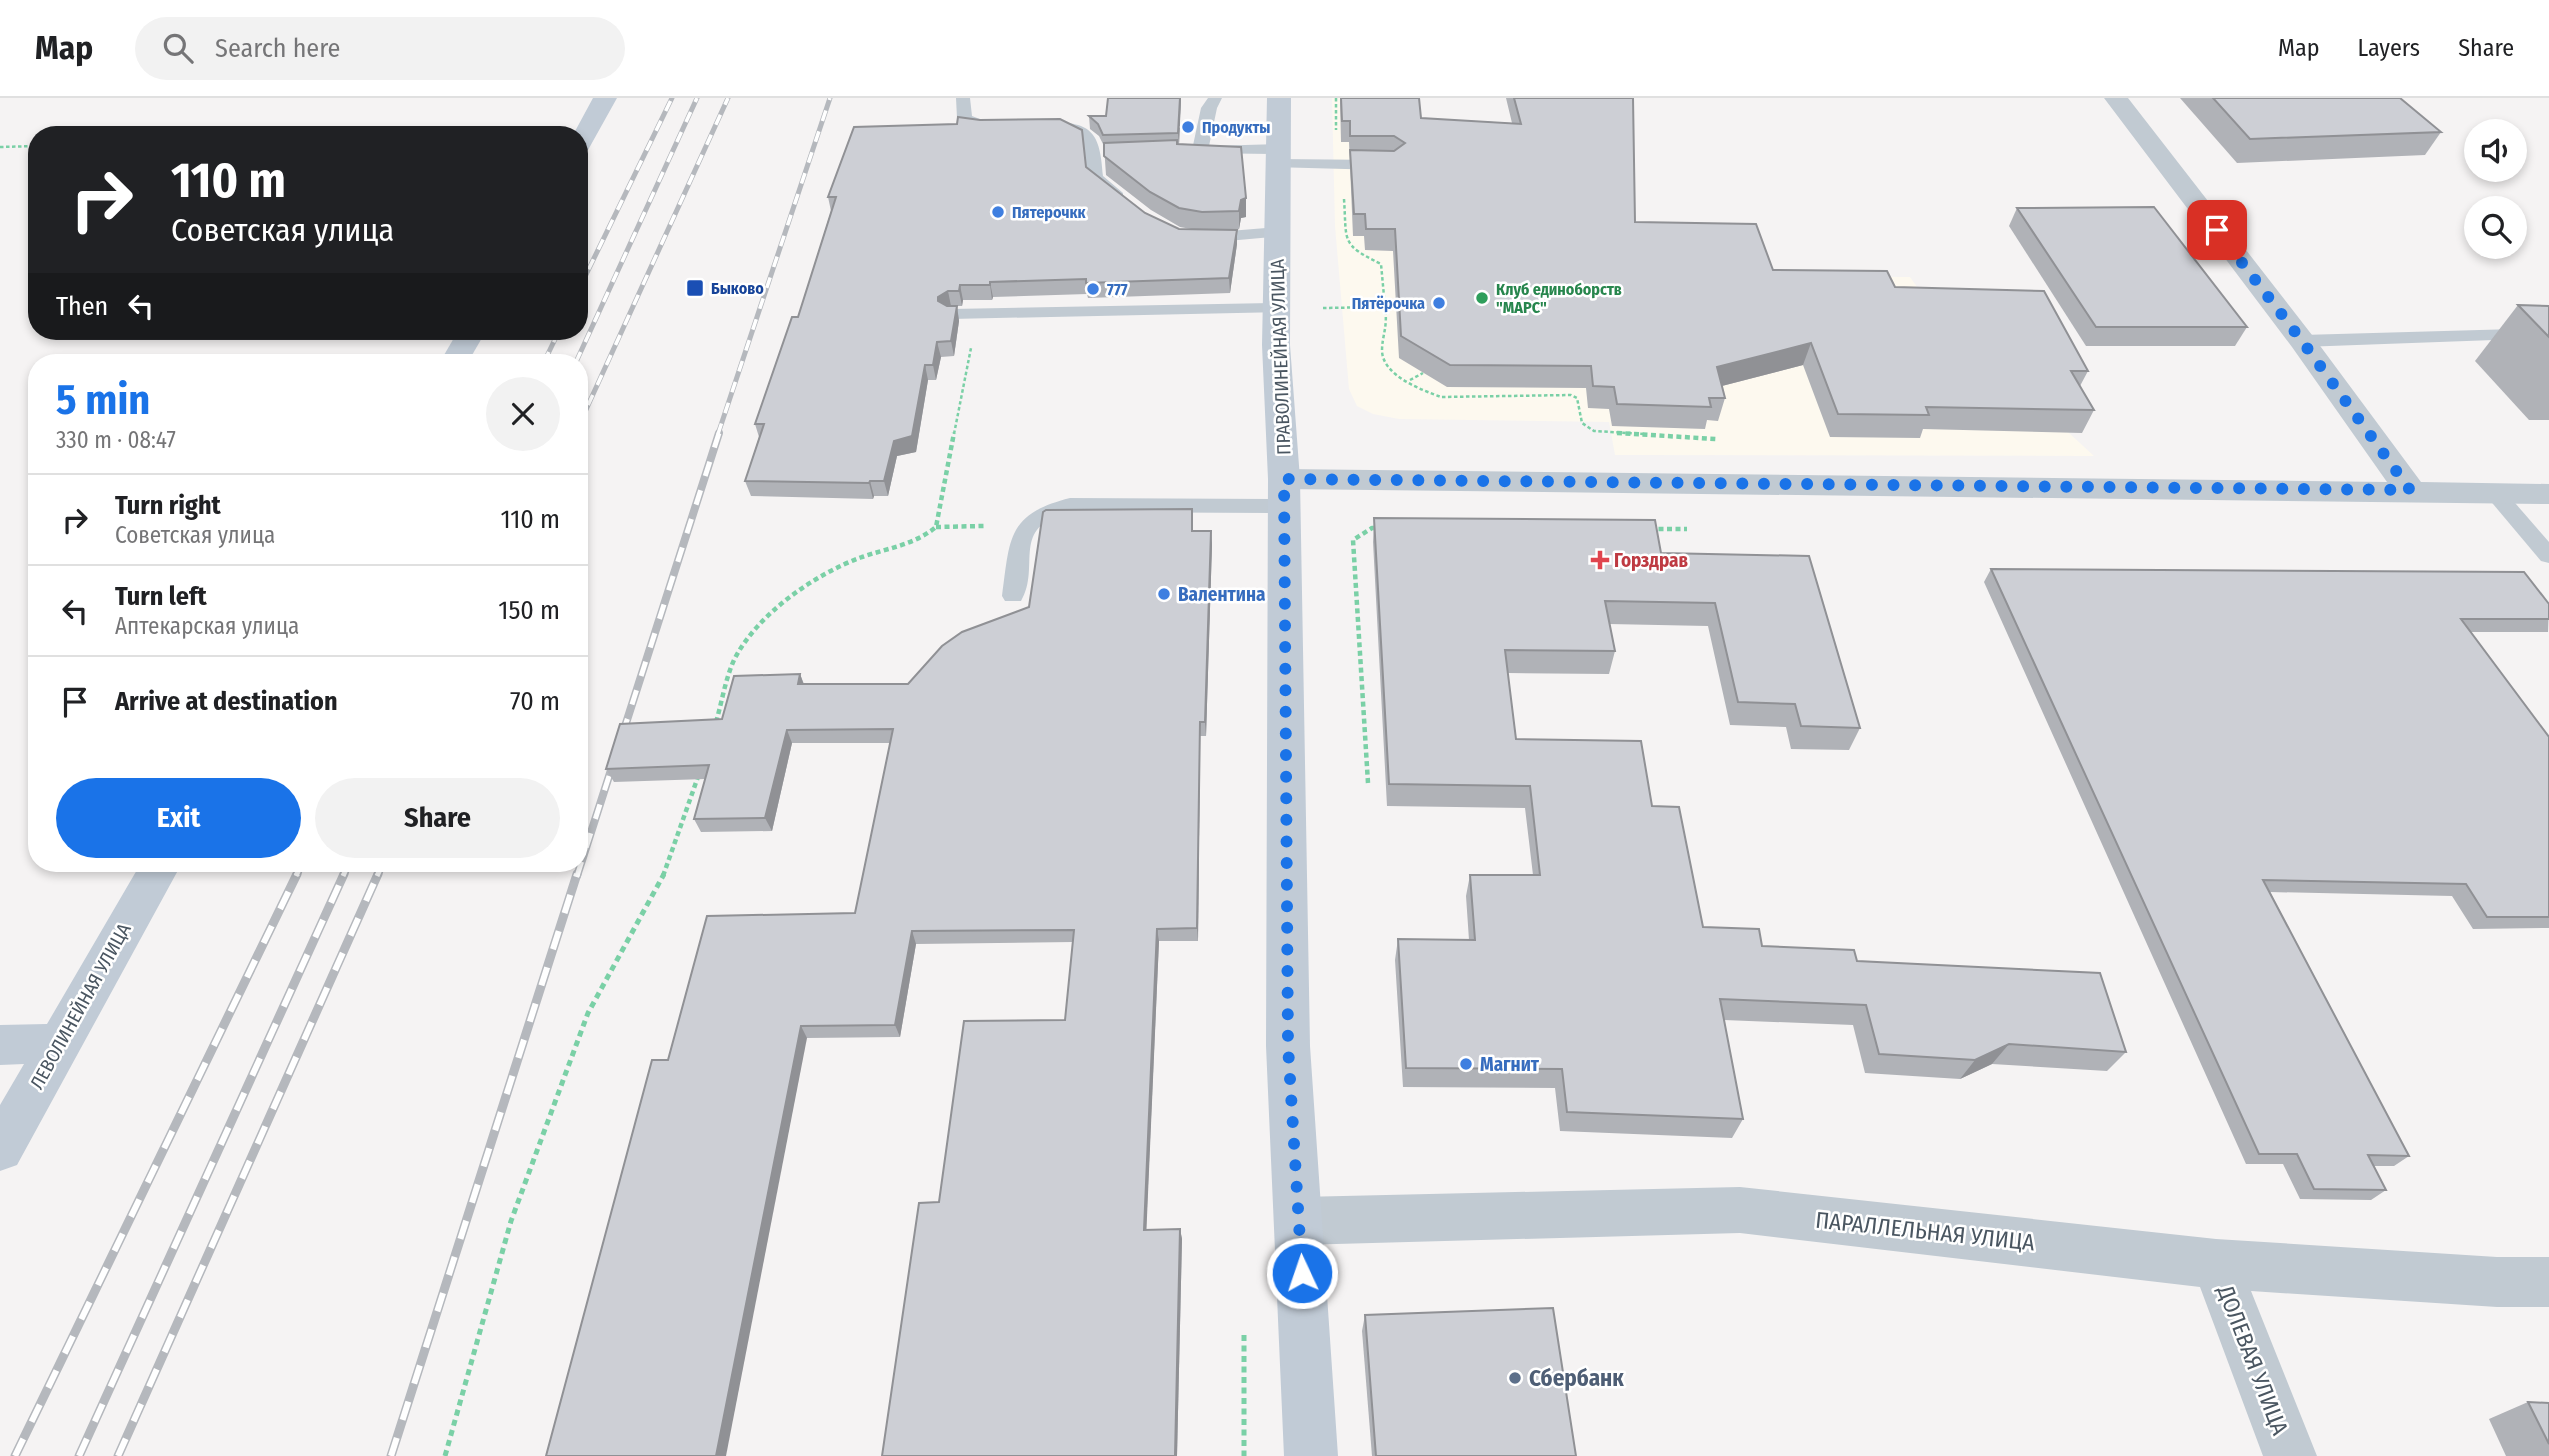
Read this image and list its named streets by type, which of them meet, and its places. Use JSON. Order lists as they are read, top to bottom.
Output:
{
  "streets": {
    "main road": ["ПРАВОЛИНЕЙНАЯ УЛИЦА", "ЛЕВОЛИНЕЙНАЯ УЛИЦА"],
    "street": ["ПАРАЛЛЕЛЬНАЯ УЛИЦА", "ДОЛЕВАЯ УЛИЦА"]
  },
  "crossings": [
    ["ПРАВОЛИНЕЙНАЯ УЛИЦА", "ПАРАЛЛЕЛЬНАЯ УЛИЦА"],
    ["ПАРАЛЛЕЛЬНАЯ УЛИЦА", "ДОЛЕВАЯ УЛИЦА"]
  ],
  "places": {
    "other": [
      "Продукты",
      "Пятерочкк",
      "777",
      "Клуб единоборств \"МАРС\"",
      "Пятёрочка",
      "Валентина",
      "Магнит",
      "Сбербанк"
    ],
    "transit": ["Быково"],
    "health": ["Горздрав"]
  },
  "page": {
    "header": "Map",
    "search": "Search here",
    "nav": ["Map", "Layers", "Share"],
    "turn": ["110 m", "Советская улица"],
    "then": "Then",
    "heading": ["5 min", "330 m · 08:47"],
    "list": [
      {
        "name": "Turn right",
        "note": "Советская улица",
        "value": "110 m"
      },
      {
        "name": "Turn left",
        "note": "Аптекарская улица",
        "value": "150 m"
      },
      {
        "name": "Arrive at destination",
        "value": "70 m"
      }
    ],
    "buttons": ["Exit", "Share"]
  }
}
